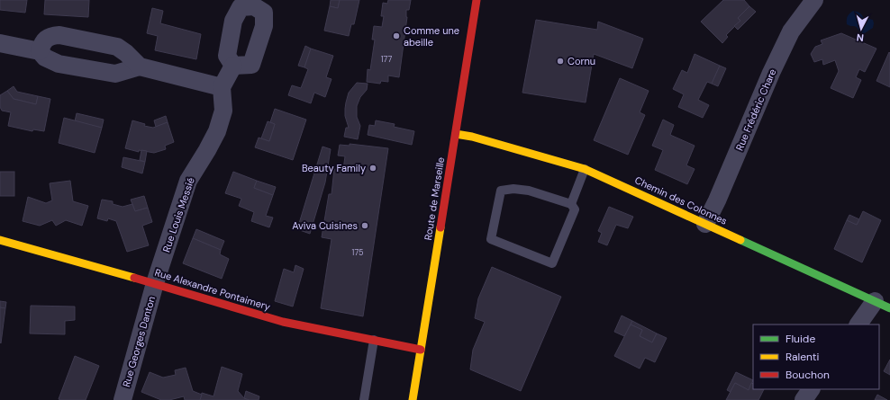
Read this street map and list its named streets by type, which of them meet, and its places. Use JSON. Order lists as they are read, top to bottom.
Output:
{
  "streets": {
    "street": [
      "Rue Frédéric Chare",
      "Route de Marseille",
      "Chemin des Colonnes",
      "Rue Louis Messié",
      "Rue Alexandre Pontaimery",
      "Rue Georges Danton"
    ]
  },
  "crossings": [
    ["Rue Frédéric Chare", "Chemin des Colonnes"],
    ["Route de Marseille", "Chemin des Colonnes"],
    ["Route de Marseille", "Rue Alexandre Pontaimery"],
    ["Rue Louis Messié", "Rue Alexandre Pontaimery"],
    ["Rue Louis Messié", "Rue Georges Danton"],
    ["Rue Alexandre Pontaimery", "Rue Georges Danton"]
  ],
  "places": [
    "Comme une abeille",
    "Cornu",
    "Beauty Family",
    "Aviva Cuisines"
  ],
  "house_numbers": ["177", "175"],
  "legend": ["Fluide", "Ralenti", "Bouchon"],
  "north": "bottom"
}
